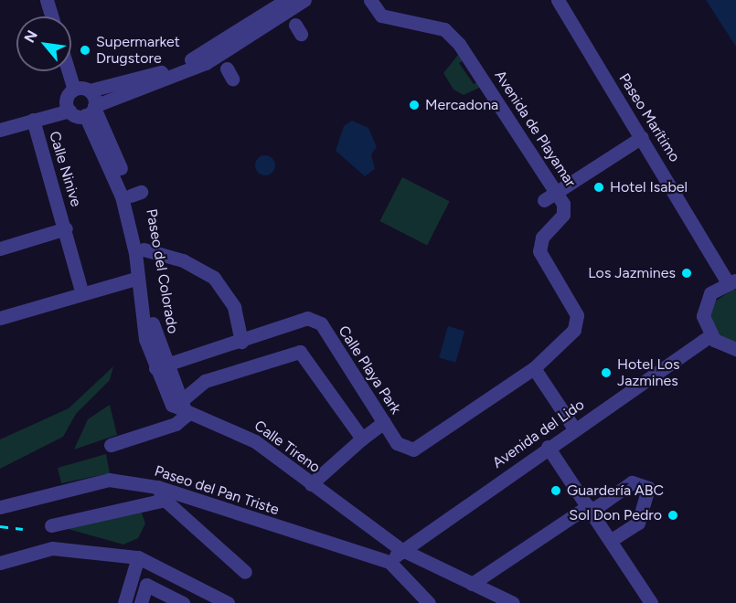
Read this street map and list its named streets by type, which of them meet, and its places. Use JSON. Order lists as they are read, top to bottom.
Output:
{
  "streets": {
    "street": [
      "Paseo Marítimo",
      "Avenida de Playamar",
      "Calle Ninive",
      "Paseo del Colorado",
      "Calle Playa Park",
      "Avenida del Lido",
      "Calle Tireno",
      "Paseo del Pan Triste"
    ]
  },
  "crossings": [
    ["Avenida de Playamar", "Calle Playa Park"],
    ["Paseo del Colorado", "Calle Playa Park"],
    ["Paseo del Colorado", "Calle Tireno"],
    ["Avenida del Lido", "Calle Tireno"],
    ["Avenida del Lido", "Paseo del Pan Triste"]
  ],
  "places": [
    "Supermarket Drugstore",
    "Mercadona",
    "Hotel Isabel",
    "Los Jazmines",
    "Hotel Los Jazmines",
    "Guardería ABC",
    "Sol Don Pedro"
  ],
  "north": "top left"
}
